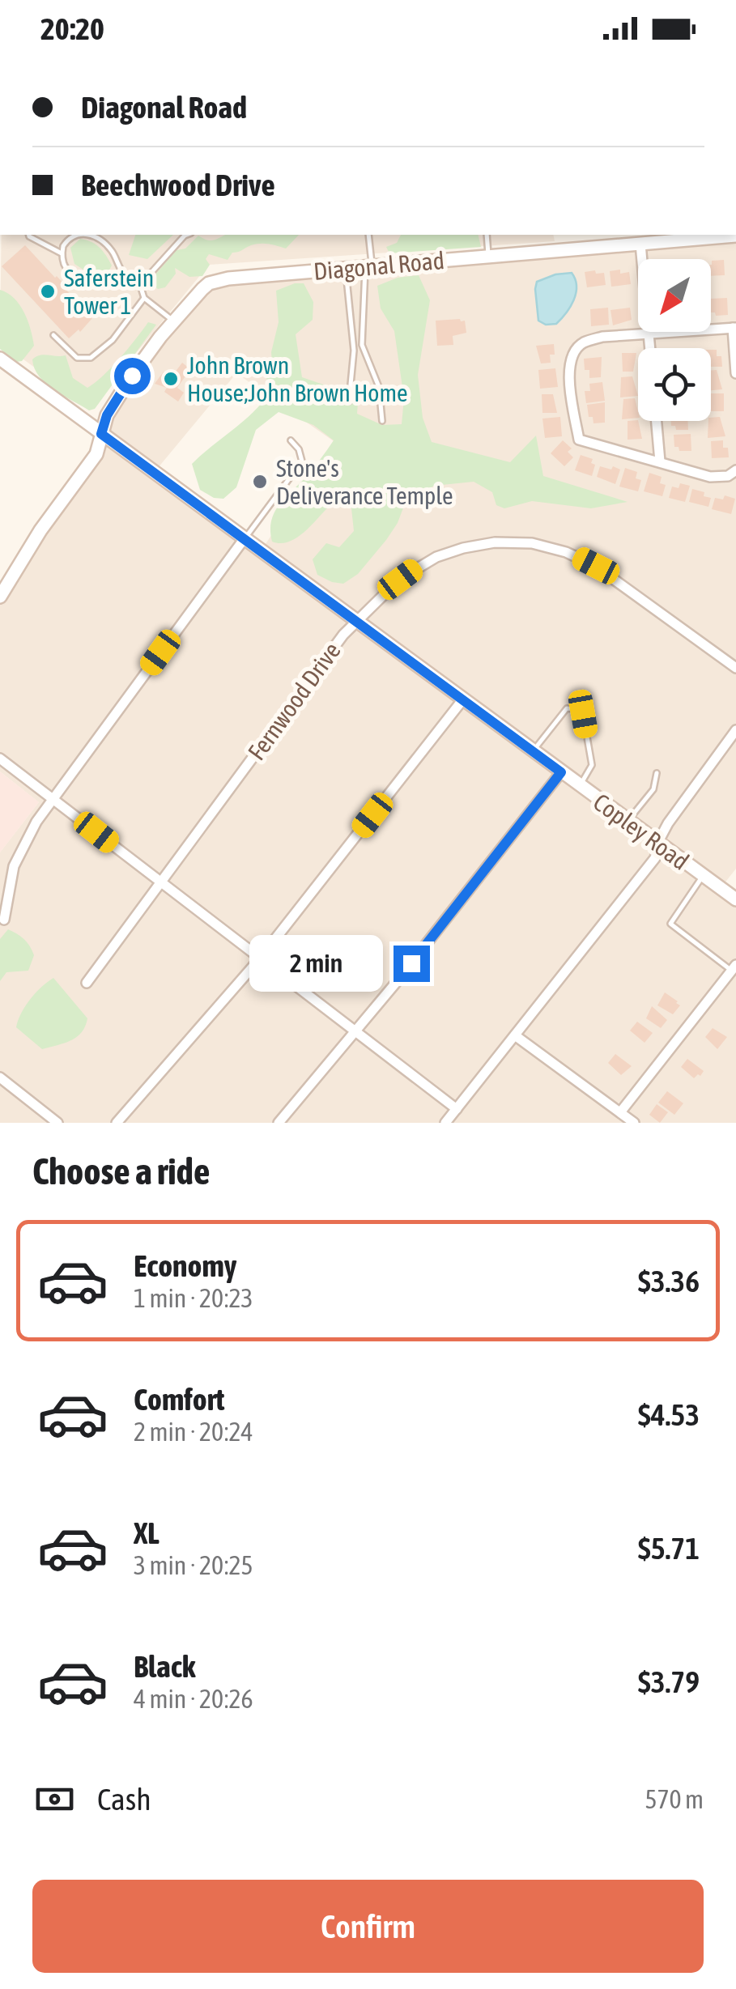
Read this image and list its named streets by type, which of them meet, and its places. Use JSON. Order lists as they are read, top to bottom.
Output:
{
  "streets": {
    "main road": ["Diagonal Road", "Copley Road"],
    "street": ["Fernwood Drive"]
  },
  "crossings": [
    ["Diagonal Road", "Copley Road"],
    ["Fernwood Drive", "Copley Road"]
  ],
  "places": ["Saferstein Tower 1", "John Brown House;John Brown Home", "Stone's Deliverance Temple"],
  "north": "bottom left",
  "page": {
    "status": "20:20",
    "banner": ["Diagonal Road", "Beechwood Drive"],
    "bubble": "2 min",
    "heading": "Choose a ride",
    "list": [
      {
        "name": "Economy",
        "note": "1 min · 20:23",
        "value": "$3.36"
      },
      {
        "name": "Comfort",
        "note": "2 min · 20:24",
        "value": "$4.53"
      },
      {
        "name": "XL",
        "note": "3 min · 20:25",
        "value": "$5.71"
      },
      {
        "name": "Black",
        "note": "4 min · 20:26",
        "value": "$3.79"
      }
    ],
    "pay": ["Cash", "570 m"],
    "buttons": "Confirm"
  }
}
